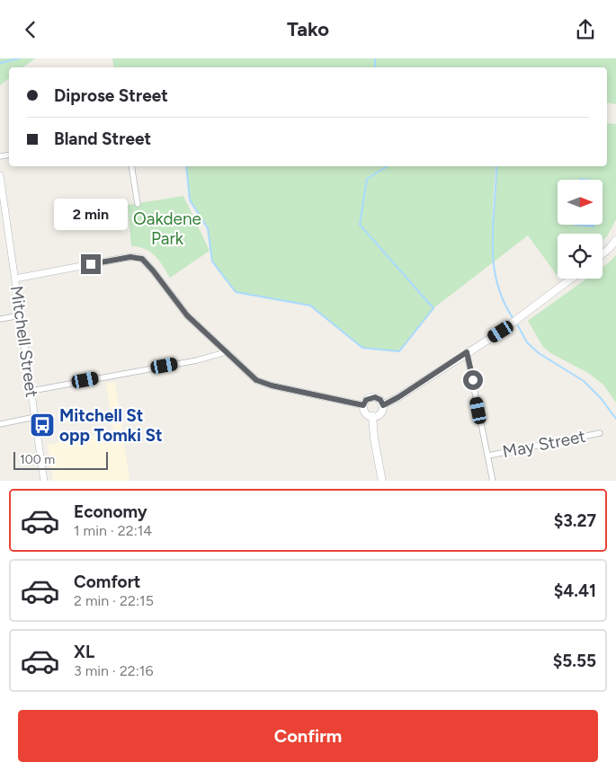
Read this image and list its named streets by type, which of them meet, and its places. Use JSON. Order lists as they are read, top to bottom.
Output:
{
  "streets": {
    "street": ["Mitchell Street", "May Street"]
  },
  "parks": ["Oakdene Park"],
  "places": {
    "bus stop": ["Mitchell St opp Tomki St"]
  },
  "scale_bar": "100 m",
  "north": "right",
  "page": {
    "header": "Tako",
    "banner": ["Diprose Street", "Bland Street"],
    "bubble": "2 min",
    "scale": "100 m",
    "list": [
      {
        "name": "Economy",
        "note": "1 min · 22:14",
        "value": "$3.27"
      },
      {
        "name": "Comfort",
        "note": "2 min · 22:15",
        "value": "$4.41"
      },
      {
        "name": "XL",
        "note": "3 min · 22:16",
        "value": "$5.55"
      }
    ],
    "buttons": "Confirm"
  }
}
